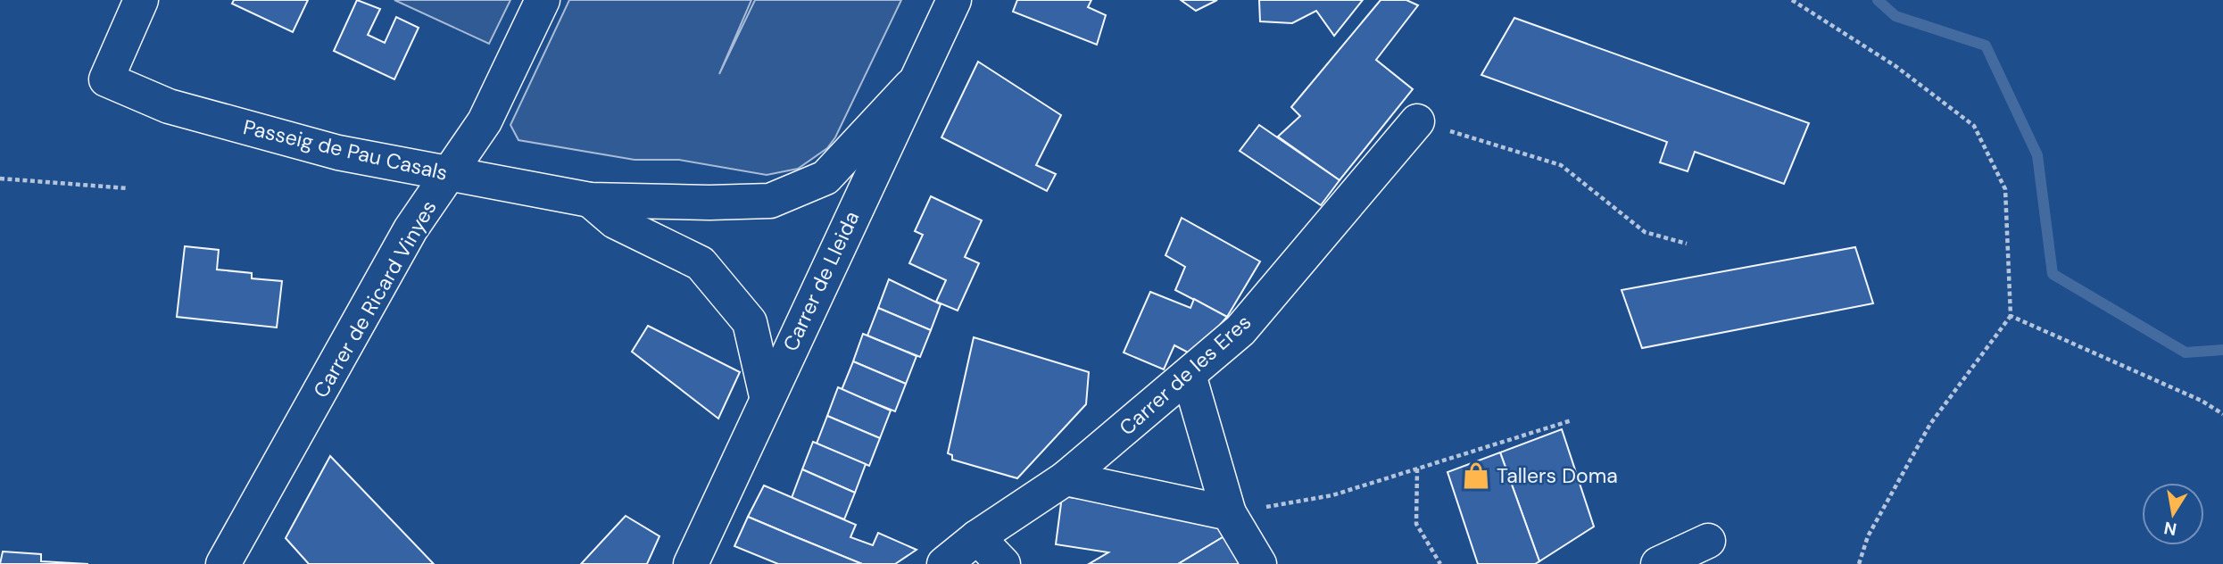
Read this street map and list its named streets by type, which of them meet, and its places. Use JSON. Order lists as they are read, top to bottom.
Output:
{
  "streets": {
    "street": [
      "Passeig de Pau Casals",
      "Carrer de Lleida",
      "Carrer de Ricard Vinyes",
      "Carrer de les Eres"
    ]
  },
  "crossings": [
    ["Passeig de Pau Casals", "Carrer de Lleida"],
    ["Passeig de Pau Casals", "Carrer de Ricard Vinyes"]
  ],
  "places": {
    "shop": ["Tallers Doma"]
  },
  "north": "bottom"
}
